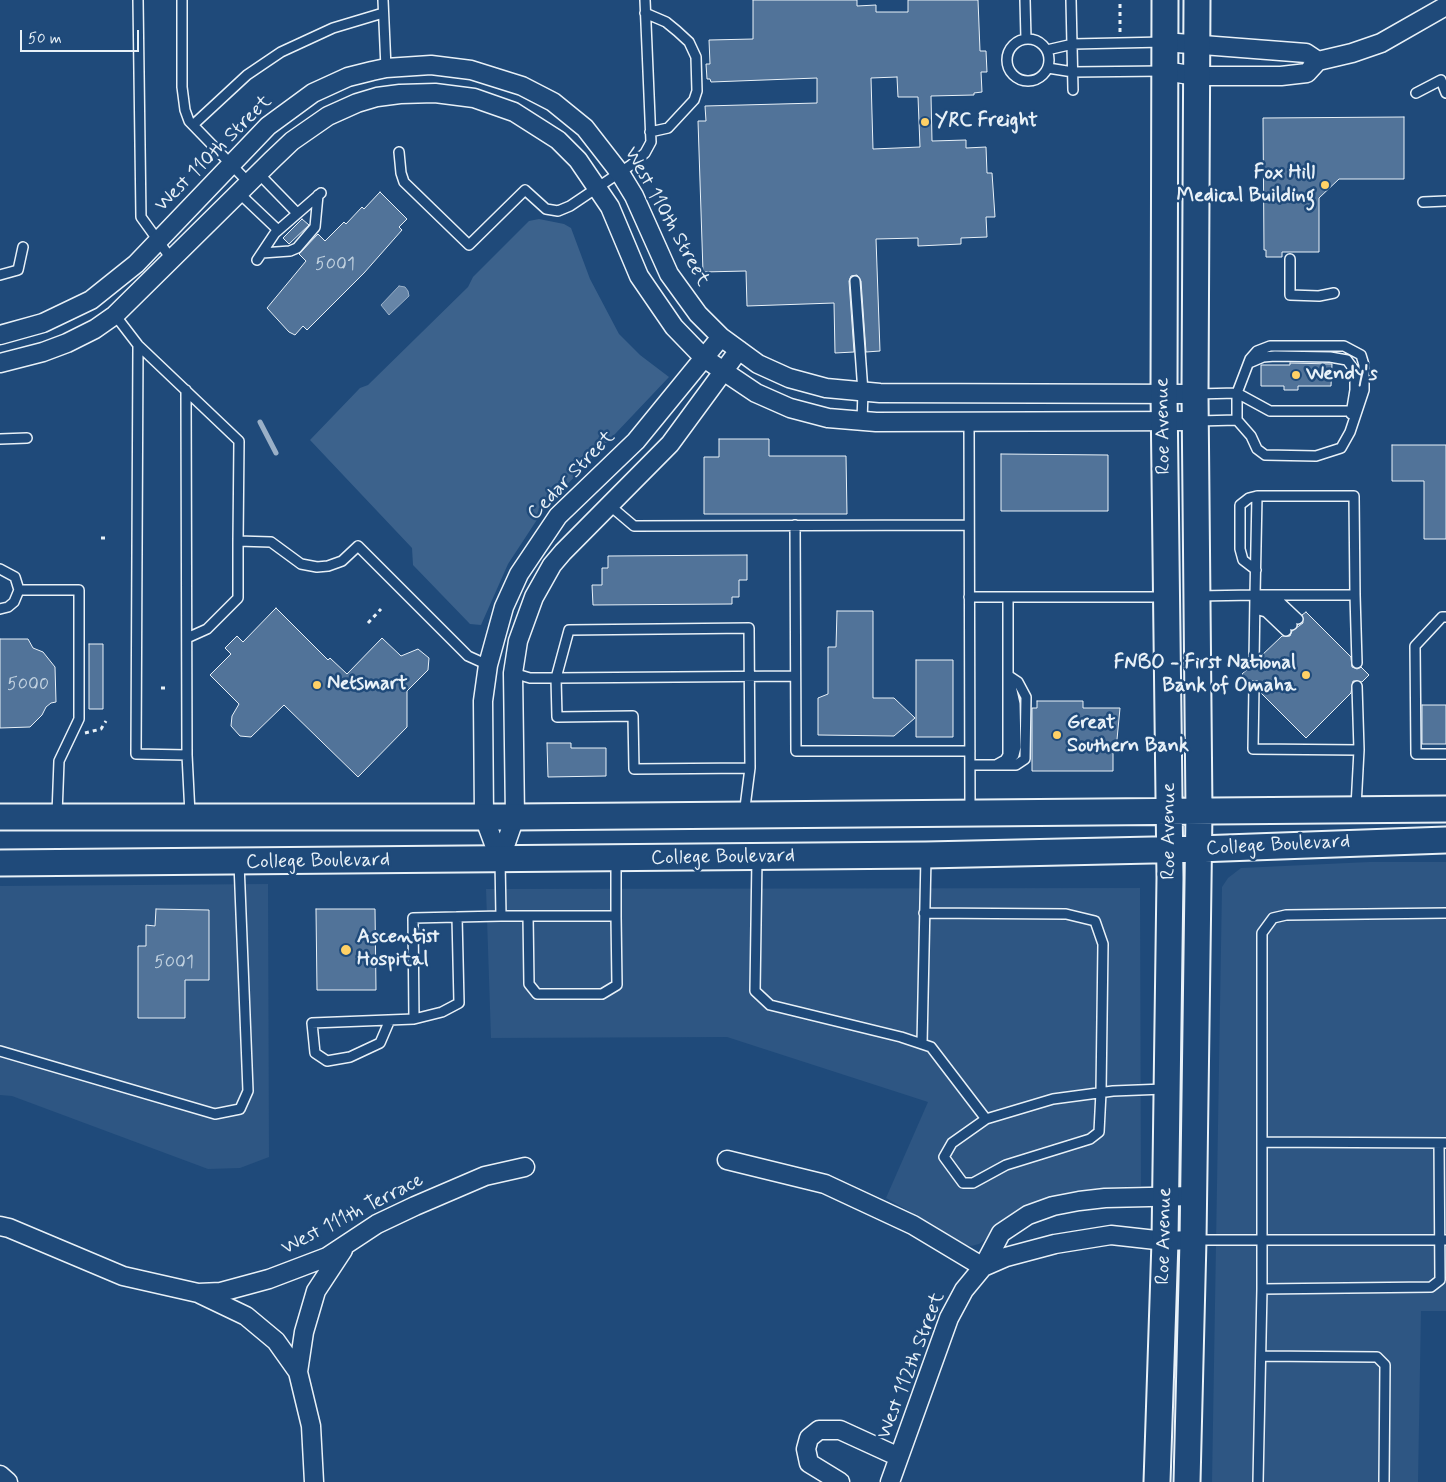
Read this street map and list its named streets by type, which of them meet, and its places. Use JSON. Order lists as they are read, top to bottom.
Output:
{
  "streets": {
    "main road": ["Roe Avenue", "College Boulevard"],
    "street": [
      "West 110th Street",
      "Cedar Street",
      "West 111th Terrace",
      "West 112th Street"
    ]
  },
  "crossings": [
    ["West 110th Street", "Roe Avenue"],
    ["West 110th Street", "Cedar Street"],
    ["Roe Avenue", "College Boulevard"],
    ["Roe Avenue", "West 112th Street"],
    ["Cedar Street", "College Boulevard"]
  ],
  "places": [
    "YRC Freight",
    "Fox Hill Medical Building",
    "Wendy's",
    "FNBO - First National Bank of Omaha",
    "Netsmart",
    "Great Southern Bank",
    "Ascentist Hospital"
  ],
  "house_numbers": ["5001", "5000", "5001"],
  "scale_bar": "50 m"
}
